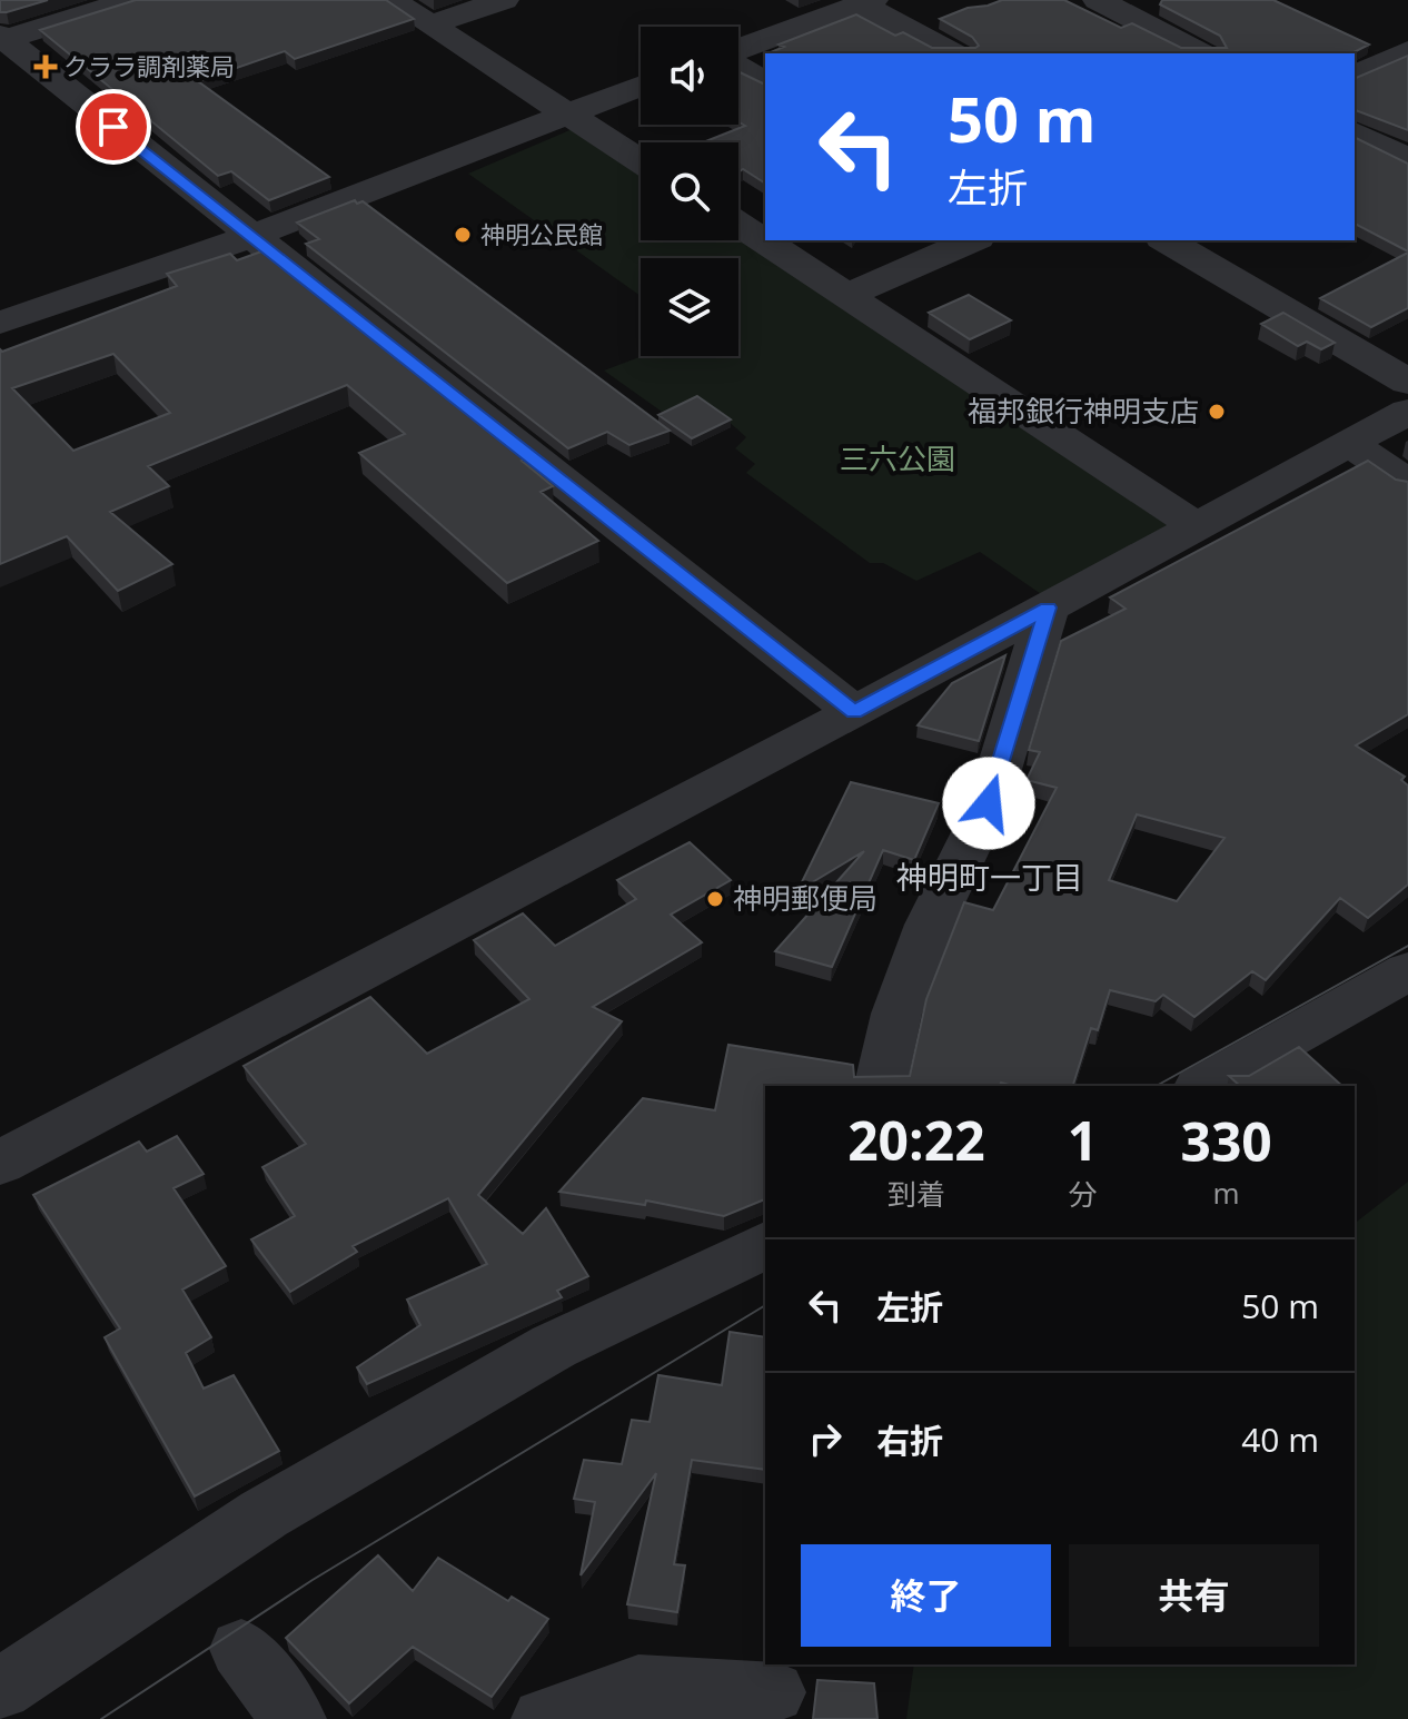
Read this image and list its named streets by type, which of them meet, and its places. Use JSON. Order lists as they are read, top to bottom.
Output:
{
  "districts": ["神明町一丁目"],
  "parks": ["三六公園"],
  "places": {
    "health": ["クララ調剤薬局"],
    "other": ["神明公民館", "福邦銀行神明支店", "神明郵便局"]
  },
  "page": {
    "turn": ["50 m", "左折"],
    "eta": [
      "20:22",
      "到着",
      "1",
      "分",
      "330",
      "m"
    ],
    "list": [
      {
        "name": "左折",
        "value": "50 m"
      },
      {
        "name": "右折",
        "value": "40 m"
      }
    ],
    "buttons": ["終了", "共有"]
  }
}
